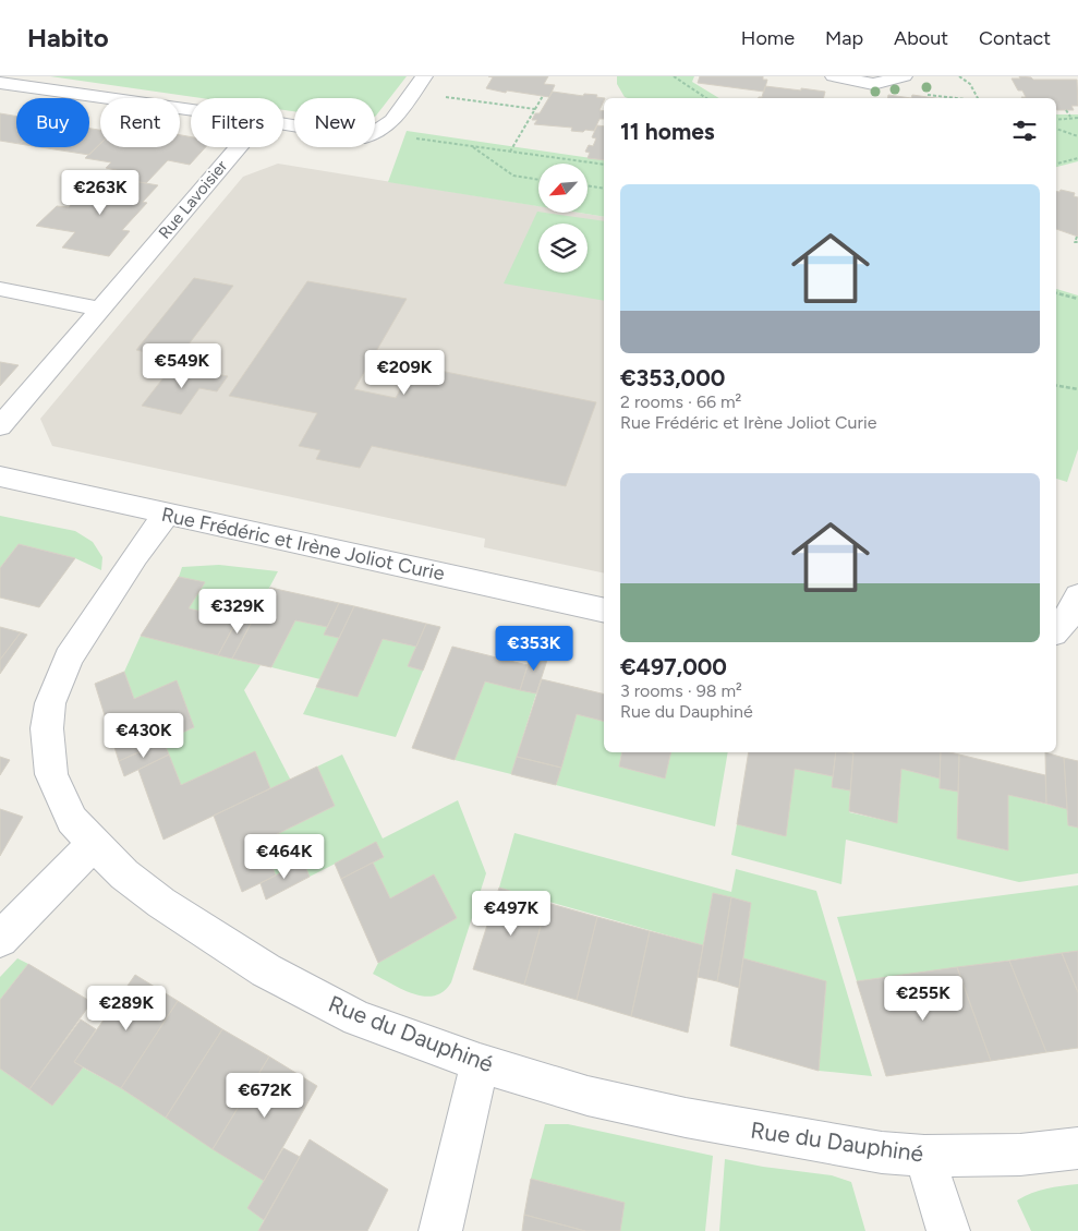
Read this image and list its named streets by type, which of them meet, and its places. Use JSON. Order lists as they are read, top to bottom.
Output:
{
  "streets": {
    "street": ["Rue Lavoisier", "Rue Frédéric et Irène Joliot Curie", "Rue du Dauphiné"]
  },
  "crossings": [
    ["Rue Frédéric et Irène Joliot Curie", "Rue du Dauphiné"]
  ],
  "north": "bottom left",
  "page": {
    "header": "Habito",
    "nav": [
      "Home",
      "Map",
      "About",
      "Contact"
    ],
    "chip": [
      "Buy",
      "Rent",
      "Filters",
      "New"
    ],
    "heading": "11 homes",
    "list": [
      {
        "name": "€353,000",
        "note": "2 rooms · 66 m² · Rue Frédéric et Irène Joliot Curie"
      },
      {
        "name": "€497,000",
        "note": "3 rooms · 98 m² · Rue du Dauphiné"
      }
    ],
    "price": [
      "€263K",
      "€549K",
      "€209K",
      "€329K",
      "€353K",
      "€430K",
      "€464K",
      "€497K",
      "€255K",
      "€289K",
      "€672K"
    ]
  }
}
